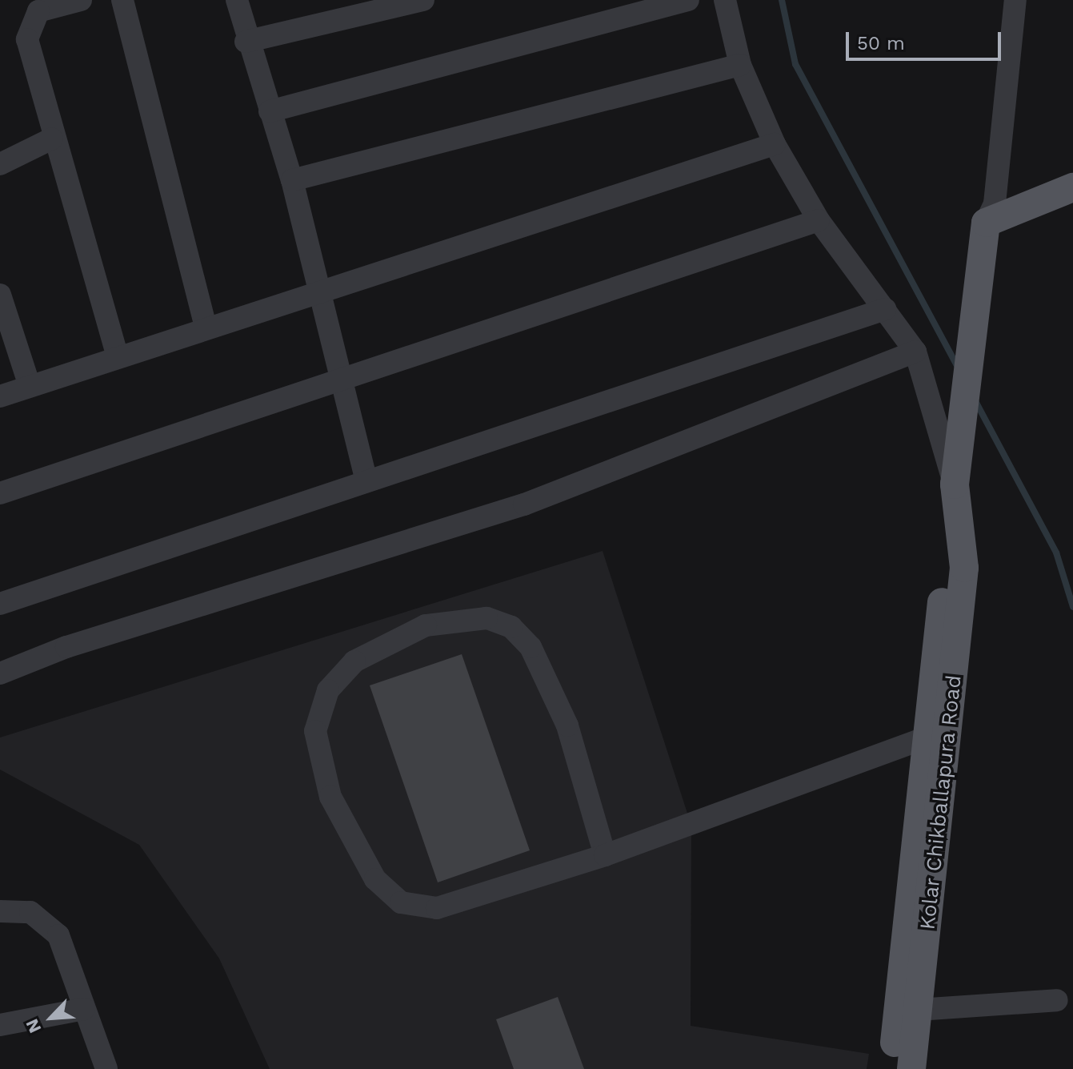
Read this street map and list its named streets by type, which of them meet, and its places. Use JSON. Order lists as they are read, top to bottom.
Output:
{
  "streets": {
    "main road": ["Kolar Chikballapura Road"]
  },
  "scale_bar": "50 m",
  "north": "bottom left"
}
